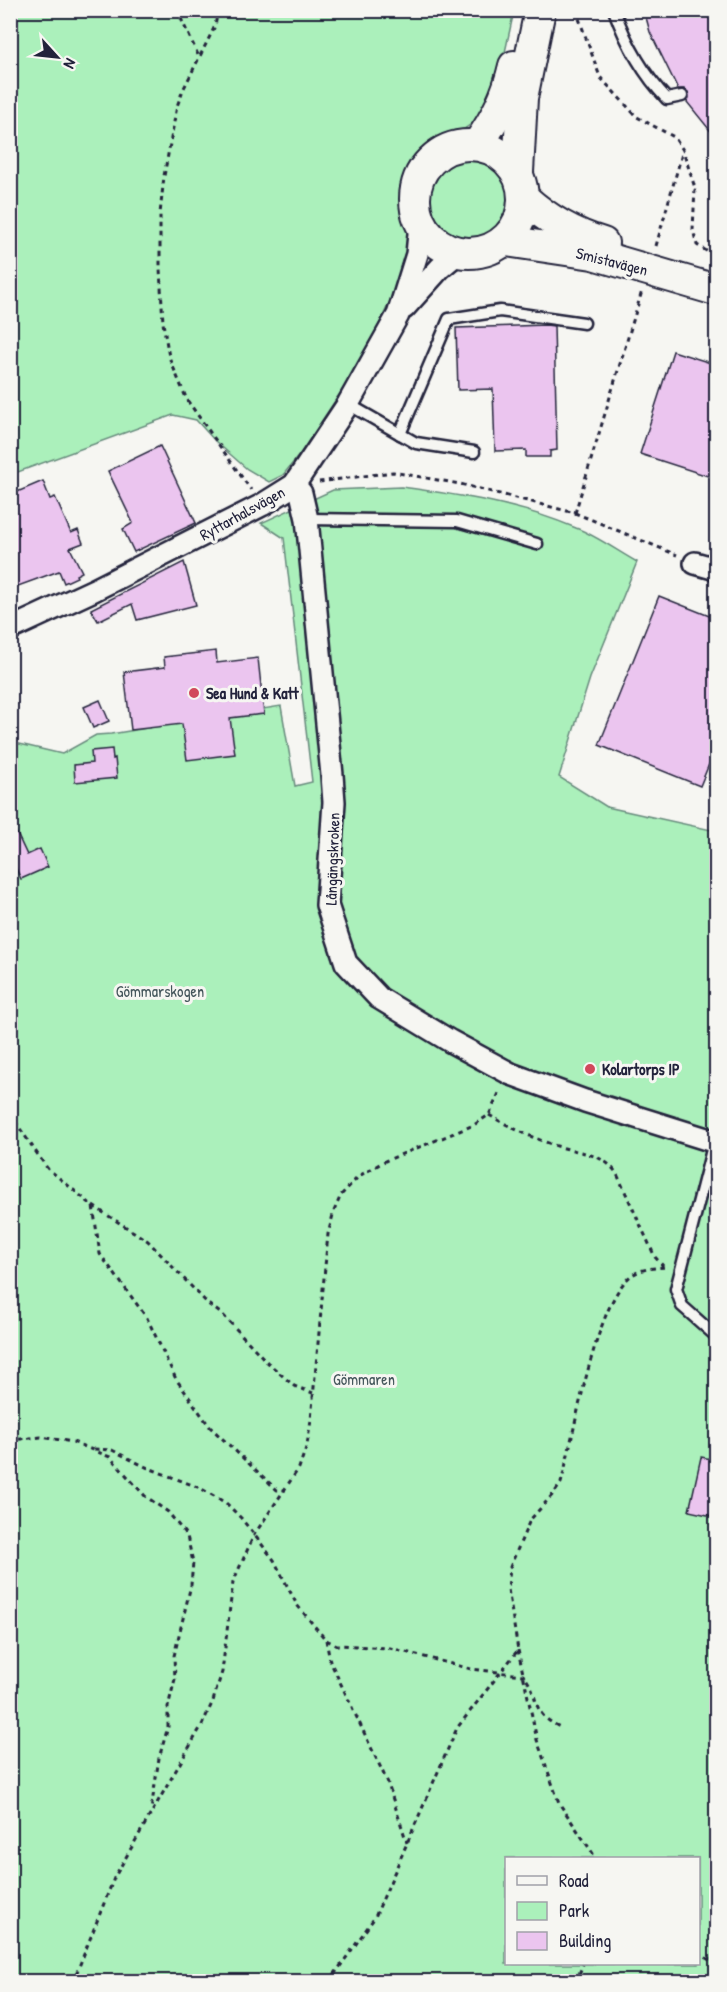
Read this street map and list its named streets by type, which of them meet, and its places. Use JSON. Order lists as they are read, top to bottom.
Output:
{
  "streets": {
    "street": ["Smistavägen", "Ryttarhalsvägen", "Långängskroken"]
  },
  "crossings": [
    ["Smistavägen", "Ryttarhalsvägen"],
    ["Ryttarhalsvägen", "Långängskroken"]
  ],
  "parks": ["Gömmarskogen", "Gömmaren"],
  "places": ["Sea Hund & Katt", "Kolartorps IP"],
  "legend": ["Road", "Park", "Building"],
  "north": "bottom right"
}
